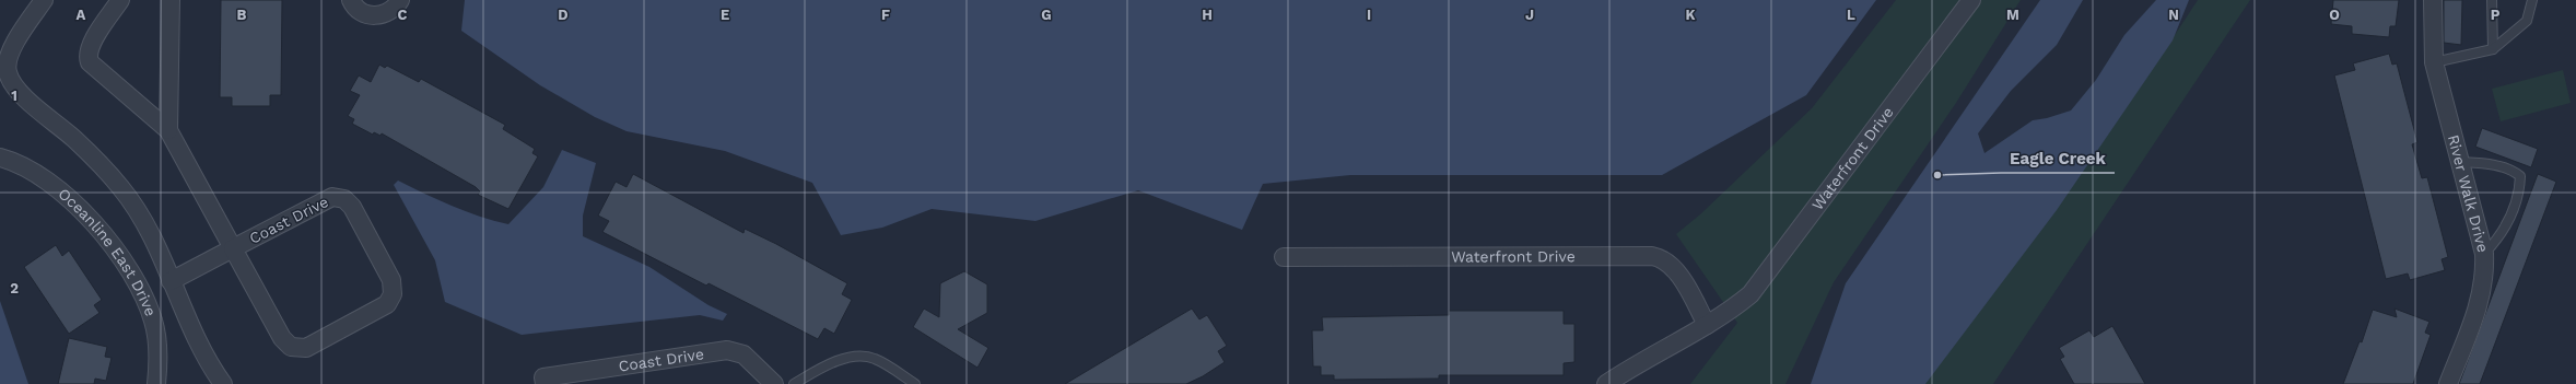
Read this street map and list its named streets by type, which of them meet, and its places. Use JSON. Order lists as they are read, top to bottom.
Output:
{
  "streets": {
    "street": [
      "Waterfront Drive",
      "River Walk Drive",
      "Coast Drive",
      "Oceanline East Drive"
    ]
  },
  "places": ["Eagle Creek"],
  "grid": {
    "columns": [
      "A",
      "B",
      "C",
      "D",
      "E",
      "F",
      "G",
      "H",
      "I",
      "J",
      "K",
      "L",
      "M",
      "N",
      "O",
      "P"
    ],
    "rows": ["1", "2"]
  }
}
